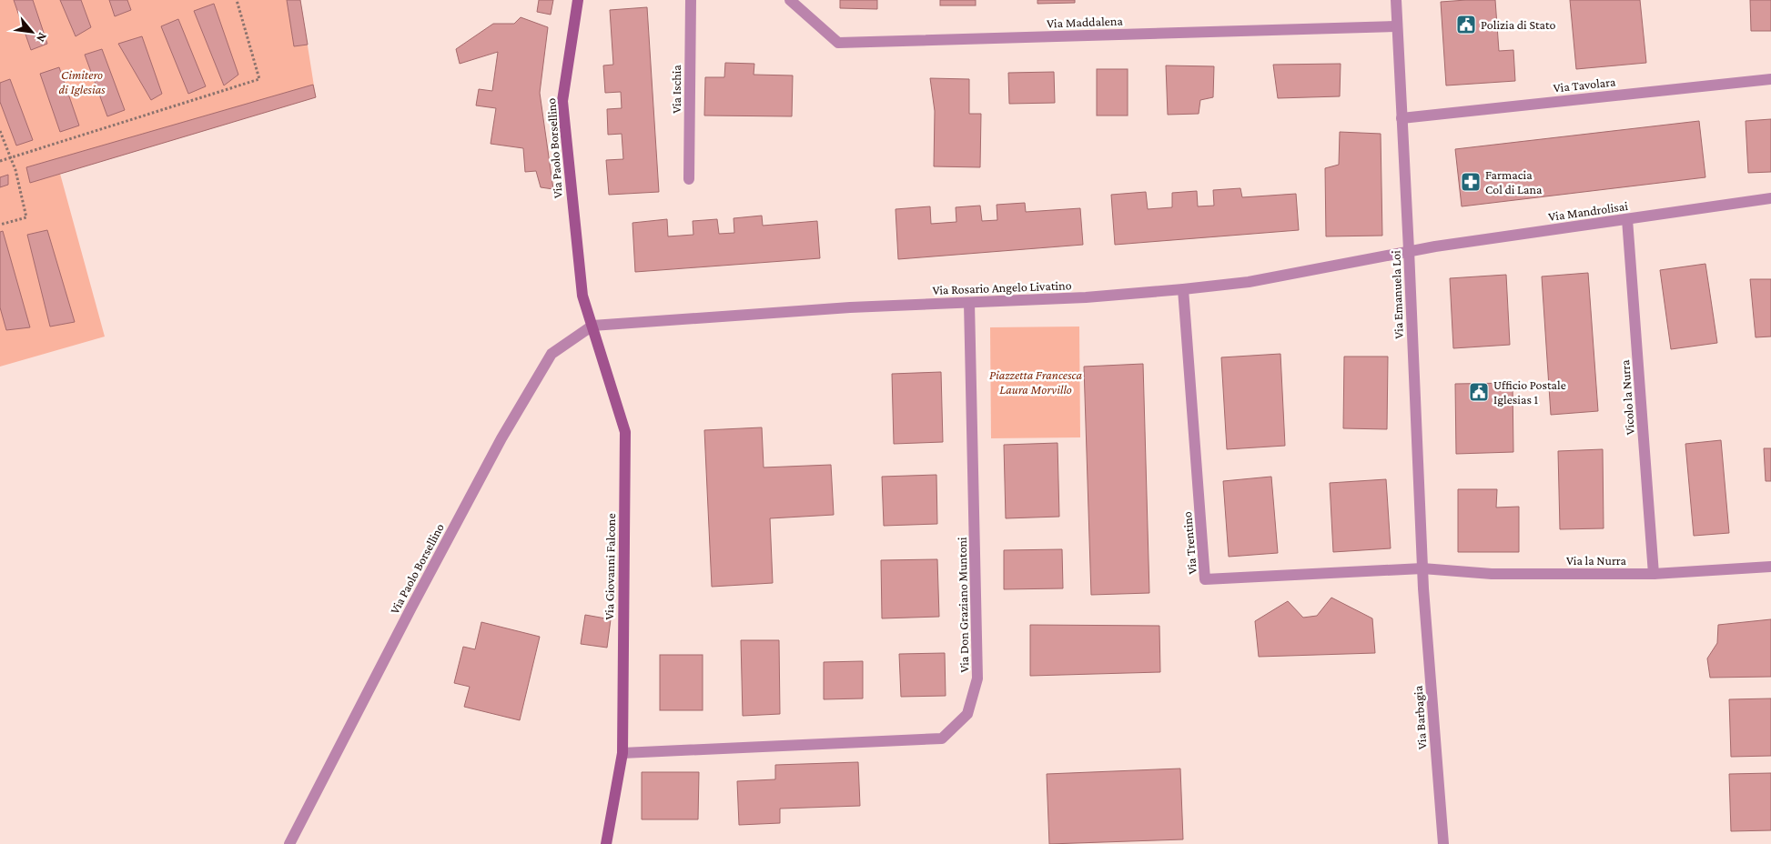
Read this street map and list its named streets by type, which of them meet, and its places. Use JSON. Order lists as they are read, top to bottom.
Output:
{
  "streets": {
    "street": [
      "Via Maddalena",
      "Via Tavolara",
      "Via Ischia",
      "Via Paolo Borsellino",
      "Via Mandrolisai",
      "Via Rosario Angelo Livatino",
      "Via Emanuela Loi",
      "Vicolo la Nurra",
      "Via Trentino",
      "Via la Nurra",
      "Via Giovanni Falcone",
      "Via Don Graziano Muntoni",
      "Via Barbagia"
    ]
  },
  "crossings": [
    ["Via Maddalena", "Via Emanuela Loi"],
    ["Via Tavolara", "Via Emanuela Loi"],
    ["Via Paolo Borsellino", "Via Rosario Angelo Livatino"],
    ["Via Paolo Borsellino", "Via Giovanni Falcone"],
    ["Via Mandrolisai", "Via Rosario Angelo Livatino"],
    ["Via Mandrolisai", "Via Emanuela Loi"],
    ["Via Mandrolisai", "Vicolo la Nurra"],
    ["Via Rosario Angelo Livatino", "Via Emanuela Loi"],
    ["Via Rosario Angelo Livatino", "Via Trentino"],
    ["Via Rosario Angelo Livatino", "Via Giovanni Falcone"],
    ["Via Rosario Angelo Livatino", "Via Don Graziano Muntoni"],
    ["Via Emanuela Loi", "Via Trentino"],
    ["Via Emanuela Loi", "Via la Nurra"],
    ["Via Emanuela Loi", "Via Barbagia"],
    ["Vicolo la Nurra", "Via la Nurra"],
    ["Via Trentino", "Via la Nurra"],
    ["Via Giovanni Falcone", "Via Don Graziano Muntoni"]
  ],
  "parks": ["Cimitero di Iglesias", "Piazzetta Francesca Laura Morvillo"],
  "places": {
    "public building": ["Polizia di Stato", "Ufficio Postale Iglesias 1"],
    "pharmacy": ["Farmacia Col di Lana"]
  },
  "north": "bottom right"
}
